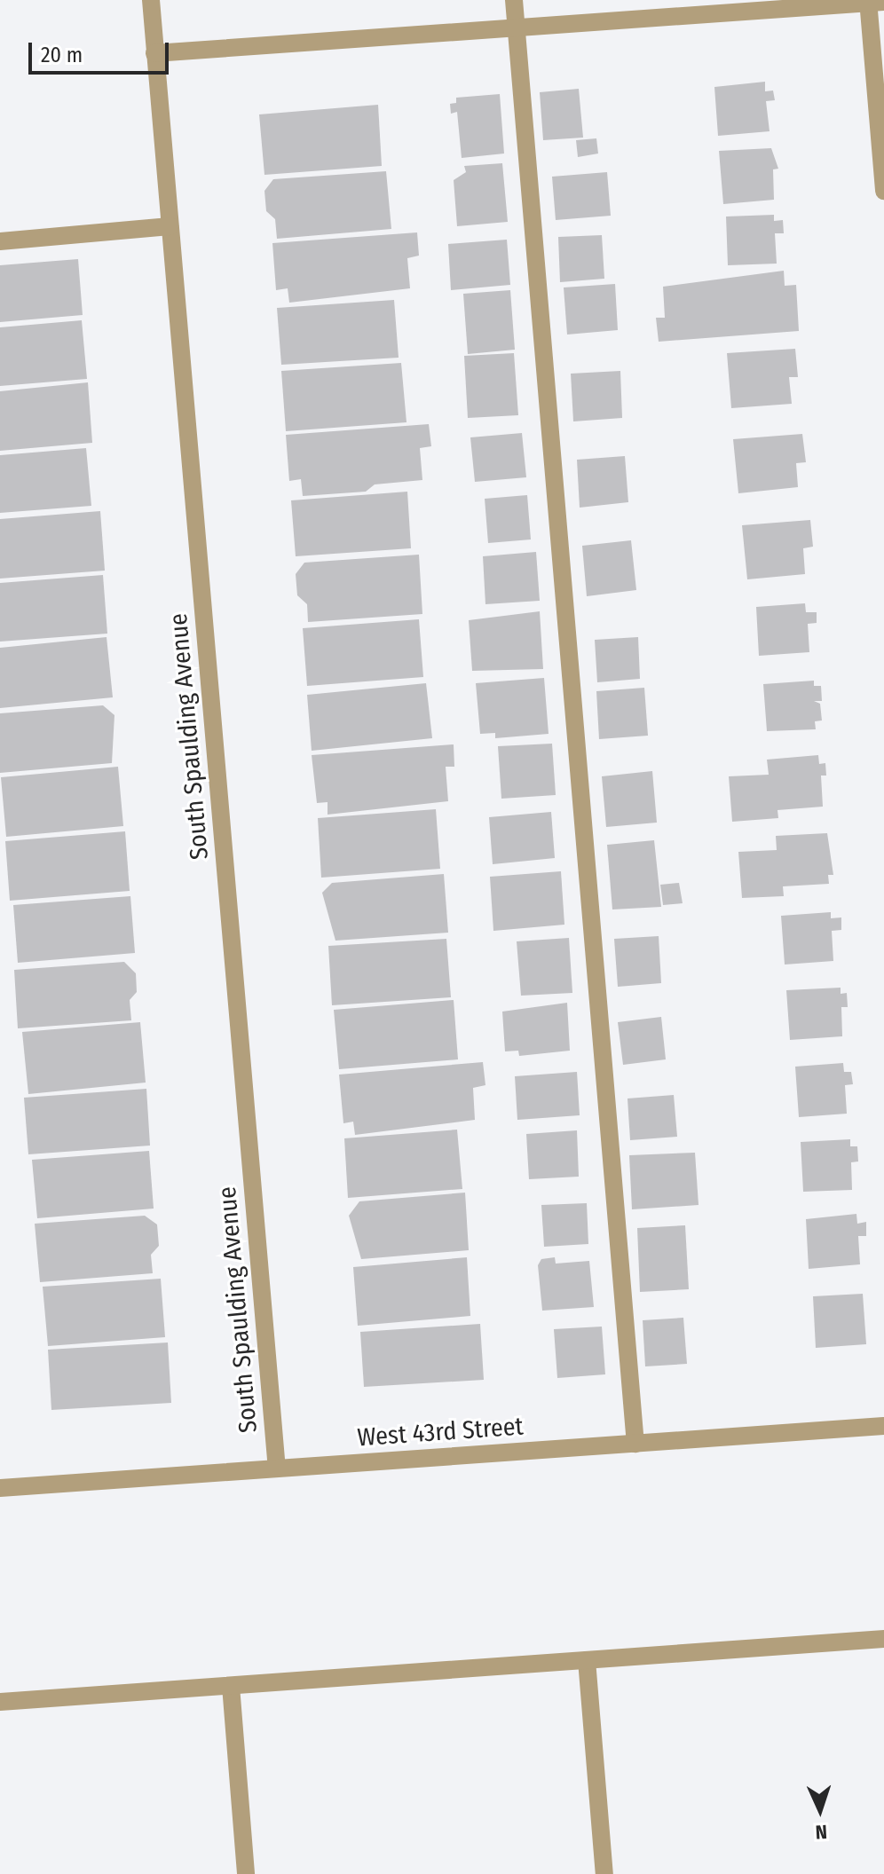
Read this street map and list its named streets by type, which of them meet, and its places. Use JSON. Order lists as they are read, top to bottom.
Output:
{
  "streets": {
    "street": ["South Spaulding Avenue", "West 43rd Street"]
  },
  "crossings": [
    ["South Spaulding Avenue", "West 43rd Street"]
  ],
  "scale_bar": "20 m",
  "north": "bottom"
}
